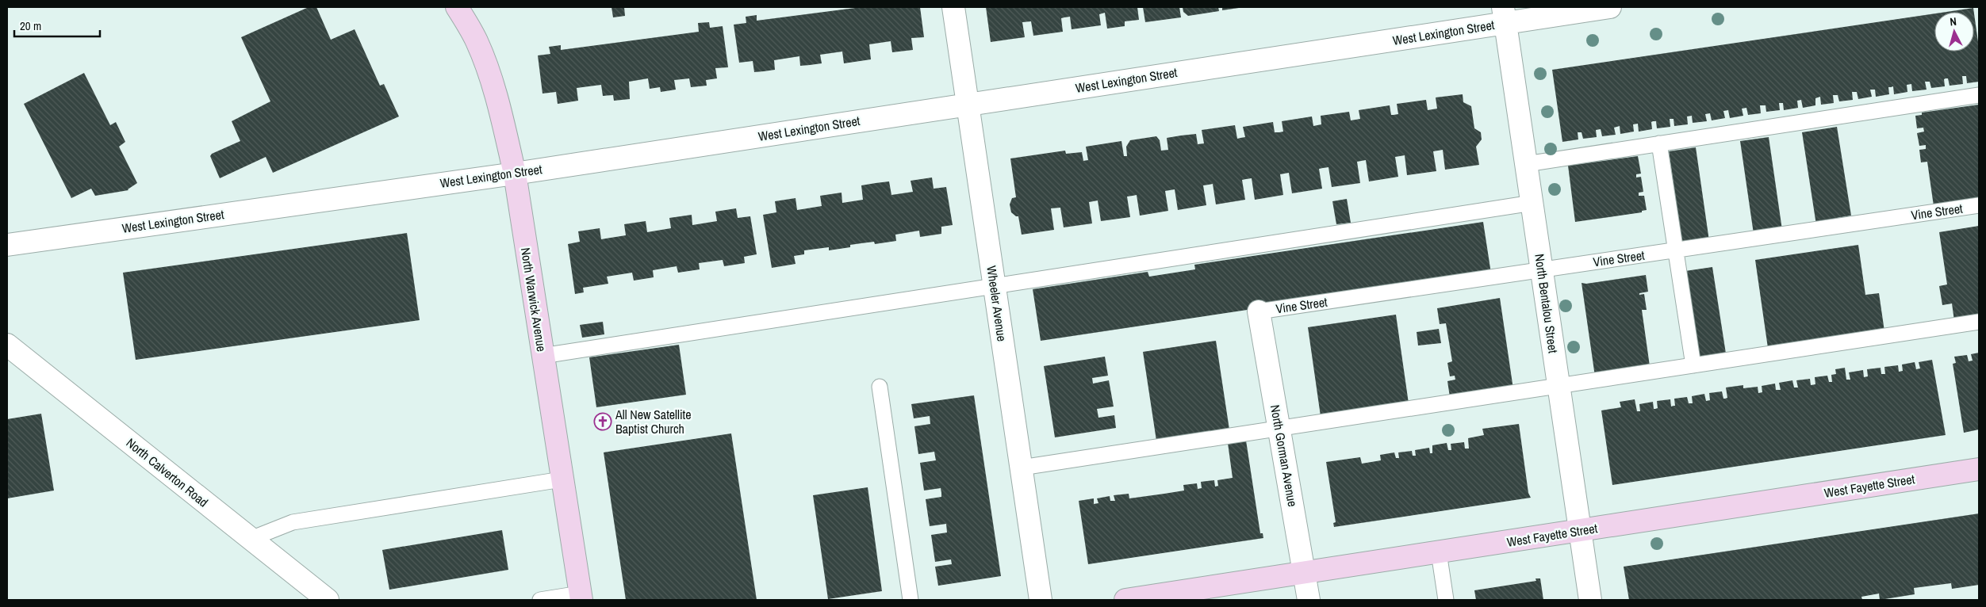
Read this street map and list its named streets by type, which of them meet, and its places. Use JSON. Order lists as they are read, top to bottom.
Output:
{
  "streets": {
    "street": [
      "West Lexington Street",
      "North Warwick Avenue",
      "Wheeler Avenue",
      "North Bentalou Street",
      "North Gorman Avenue",
      "North Calverton Road",
      "West Fayette Street"
    ],
    "lane": ["Vine Street"]
  },
  "crossings": [
    ["West Lexington Street", "North Warwick Avenue"],
    ["West Lexington Street", "Wheeler Avenue"],
    ["West Lexington Street", "North Bentalou Street"],
    ["Vine Street", "North Bentalou Street"],
    ["Vine Street", "North Gorman Avenue"],
    ["North Bentalou Street", "West Fayette Street"],
    ["North Gorman Avenue", "West Fayette Street"]
  ],
  "places": {
    "church": ["All New Satellite Baptist Church"]
  },
  "scale_bar": "20 m",
  "north": "top"
}
